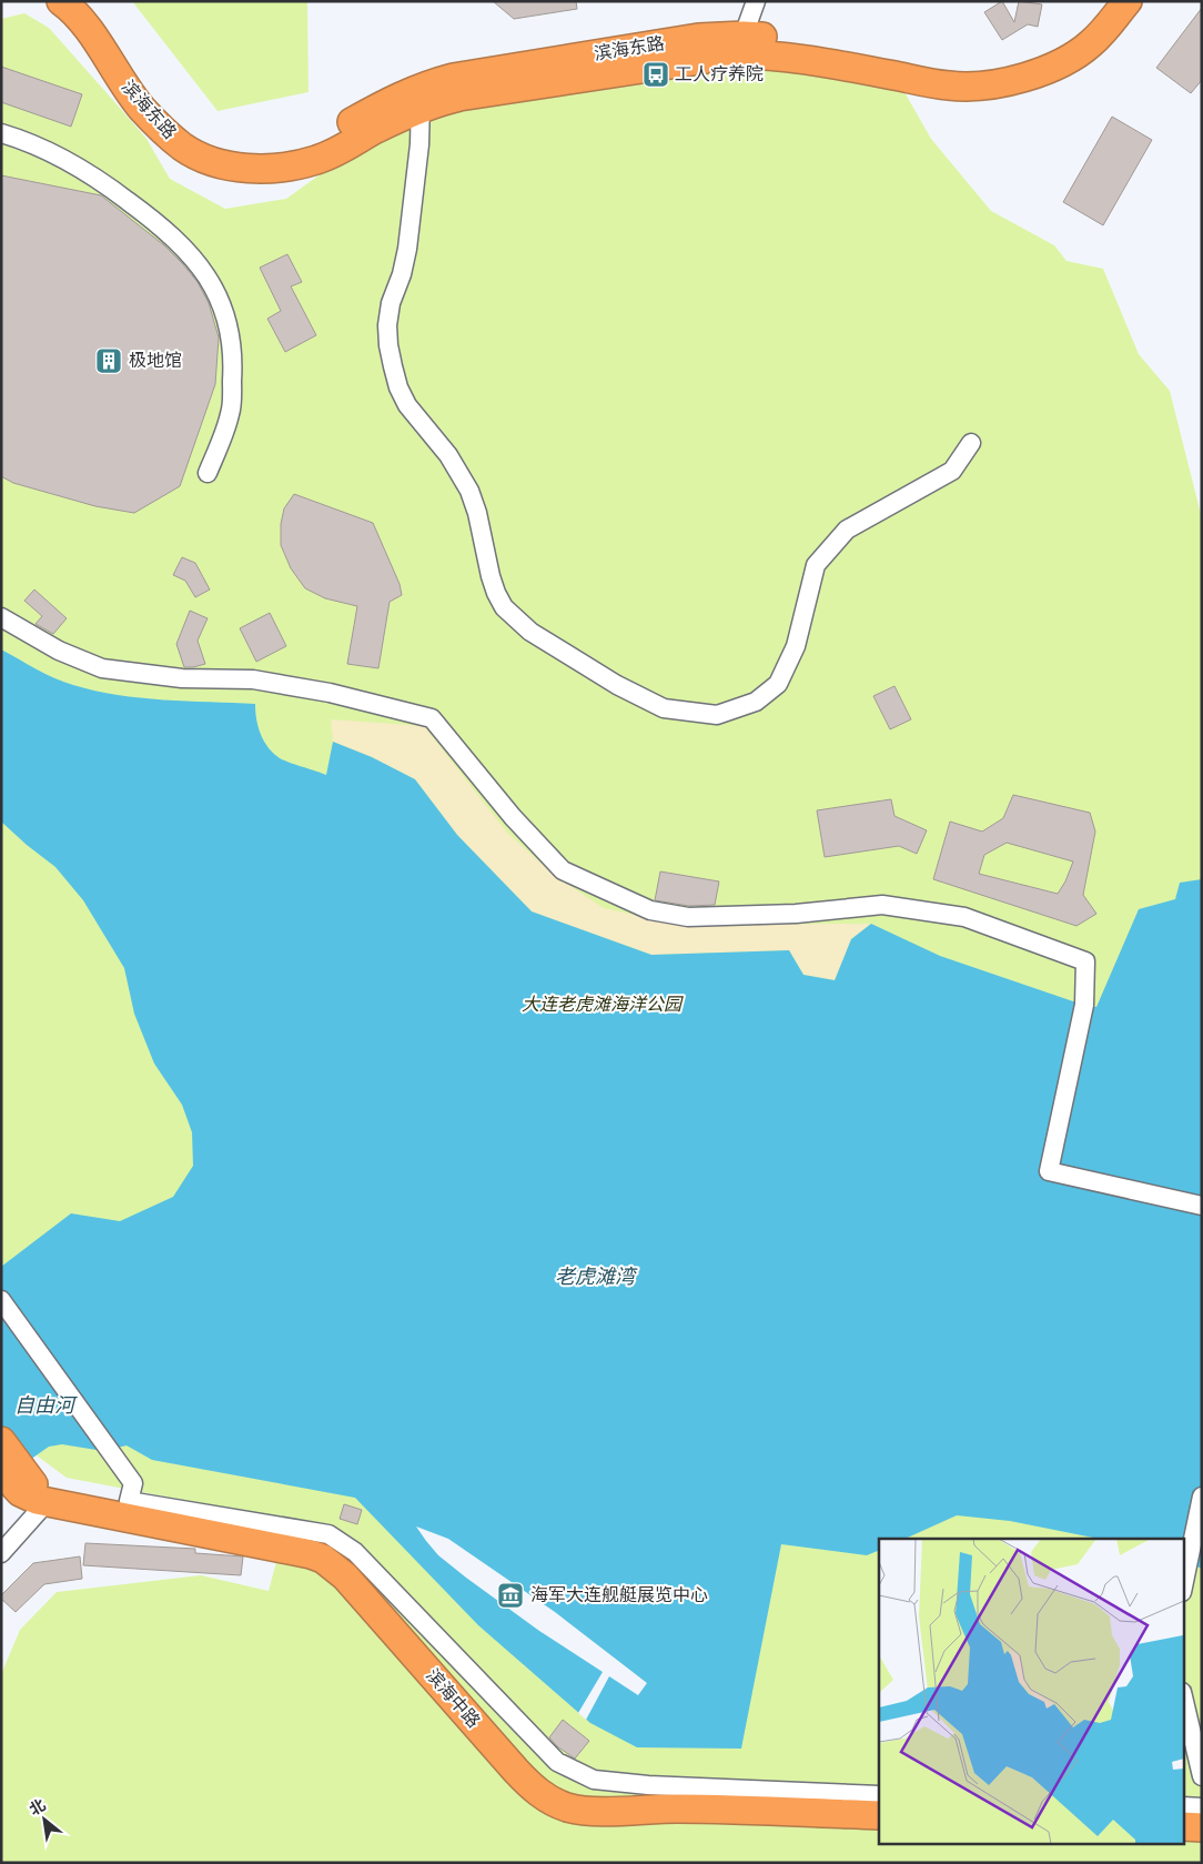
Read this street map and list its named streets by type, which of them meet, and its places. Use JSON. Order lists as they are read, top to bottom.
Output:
{
  "streets": {
    "highway": ["滨海东路", "滨海中路"]
  },
  "water": ["老虎滩湾", "自由河"],
  "parks": ["大连老虎滩海洋公园"],
  "places": {
    "bus stop": ["工人疗养院"],
    "building": ["极地馆"],
    "museum": ["海军大连舰艇展览中心"]
  },
  "north": "top left"
}
